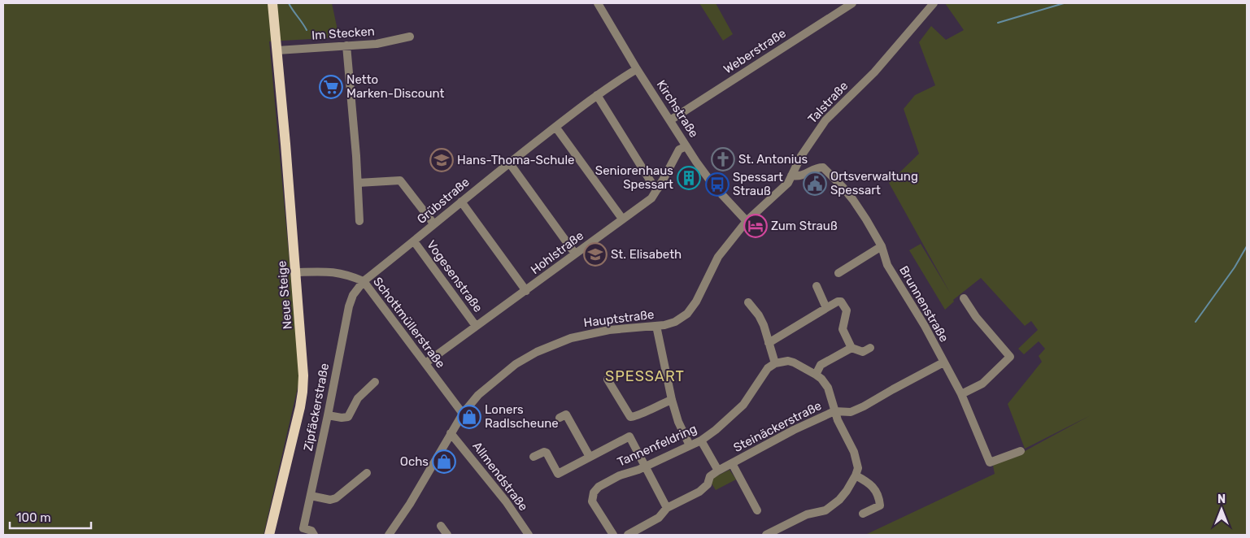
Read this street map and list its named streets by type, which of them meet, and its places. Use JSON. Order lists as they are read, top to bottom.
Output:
{
  "streets": {
    "main road": ["Neue Steige"],
    "street": [
      "Im Stecken",
      "Weberstraße",
      "Talstraße",
      "Kirchstraße",
      "Grübstraße",
      "Hohlstraße",
      "Vogesenstraße",
      "Brunnenstraße",
      "Hauptstraße",
      "Schottmüllerstraße",
      "Zipfäckerstraße",
      "Steinäckerstraße",
      "Tannenfeldring",
      "Allmendstraße"
    ]
  },
  "crossings": [
    ["Im Stecken", "Neue Steige"],
    ["Weberstraße", "Kirchstraße"],
    ["Talstraße", "Kirchstraße"],
    ["Talstraße", "Brunnenstraße"],
    ["Talstraße", "Hauptstraße"],
    ["Kirchstraße", "Grübstraße"],
    ["Kirchstraße", "Hohlstraße"],
    ["Kirchstraße", "Hauptstraße"],
    ["Grübstraße", "Vogesenstraße"],
    ["Grübstraße", "Schottmüllerstraße"],
    ["Grübstraße", "Zipfäckerstraße"],
    ["Hohlstraße", "Vogesenstraße"],
    ["Hohlstraße", "Schottmüllerstraße"],
    ["Neue Steige", "Schottmüllerstraße"],
    ["Brunnenstraße", "Steinäckerstraße"],
    ["Hauptstraße", "Schottmüllerstraße"],
    ["Hauptstraße", "Allmendstraße"],
    ["Schottmüllerstraße", "Zipfäckerstraße"]
  ],
  "districts": ["SPESSART"],
  "places": {
    "supermarket": ["Netto Marken-Discount"],
    "church": ["St. Antonius"],
    "school or university": ["Hans-Thoma-Schule", "St. Elisabeth"],
    "building": ["Seniorenhaus Spessart"],
    "public building": ["Ortsverwaltung Spessart"],
    "bus stop": ["Spessart Strauß"],
    "hotel": ["Zum Strauß"],
    "shop": ["Loners Radlscheune", "Ochs"]
  },
  "scale_bar": "100 m",
  "north": "top"
}
